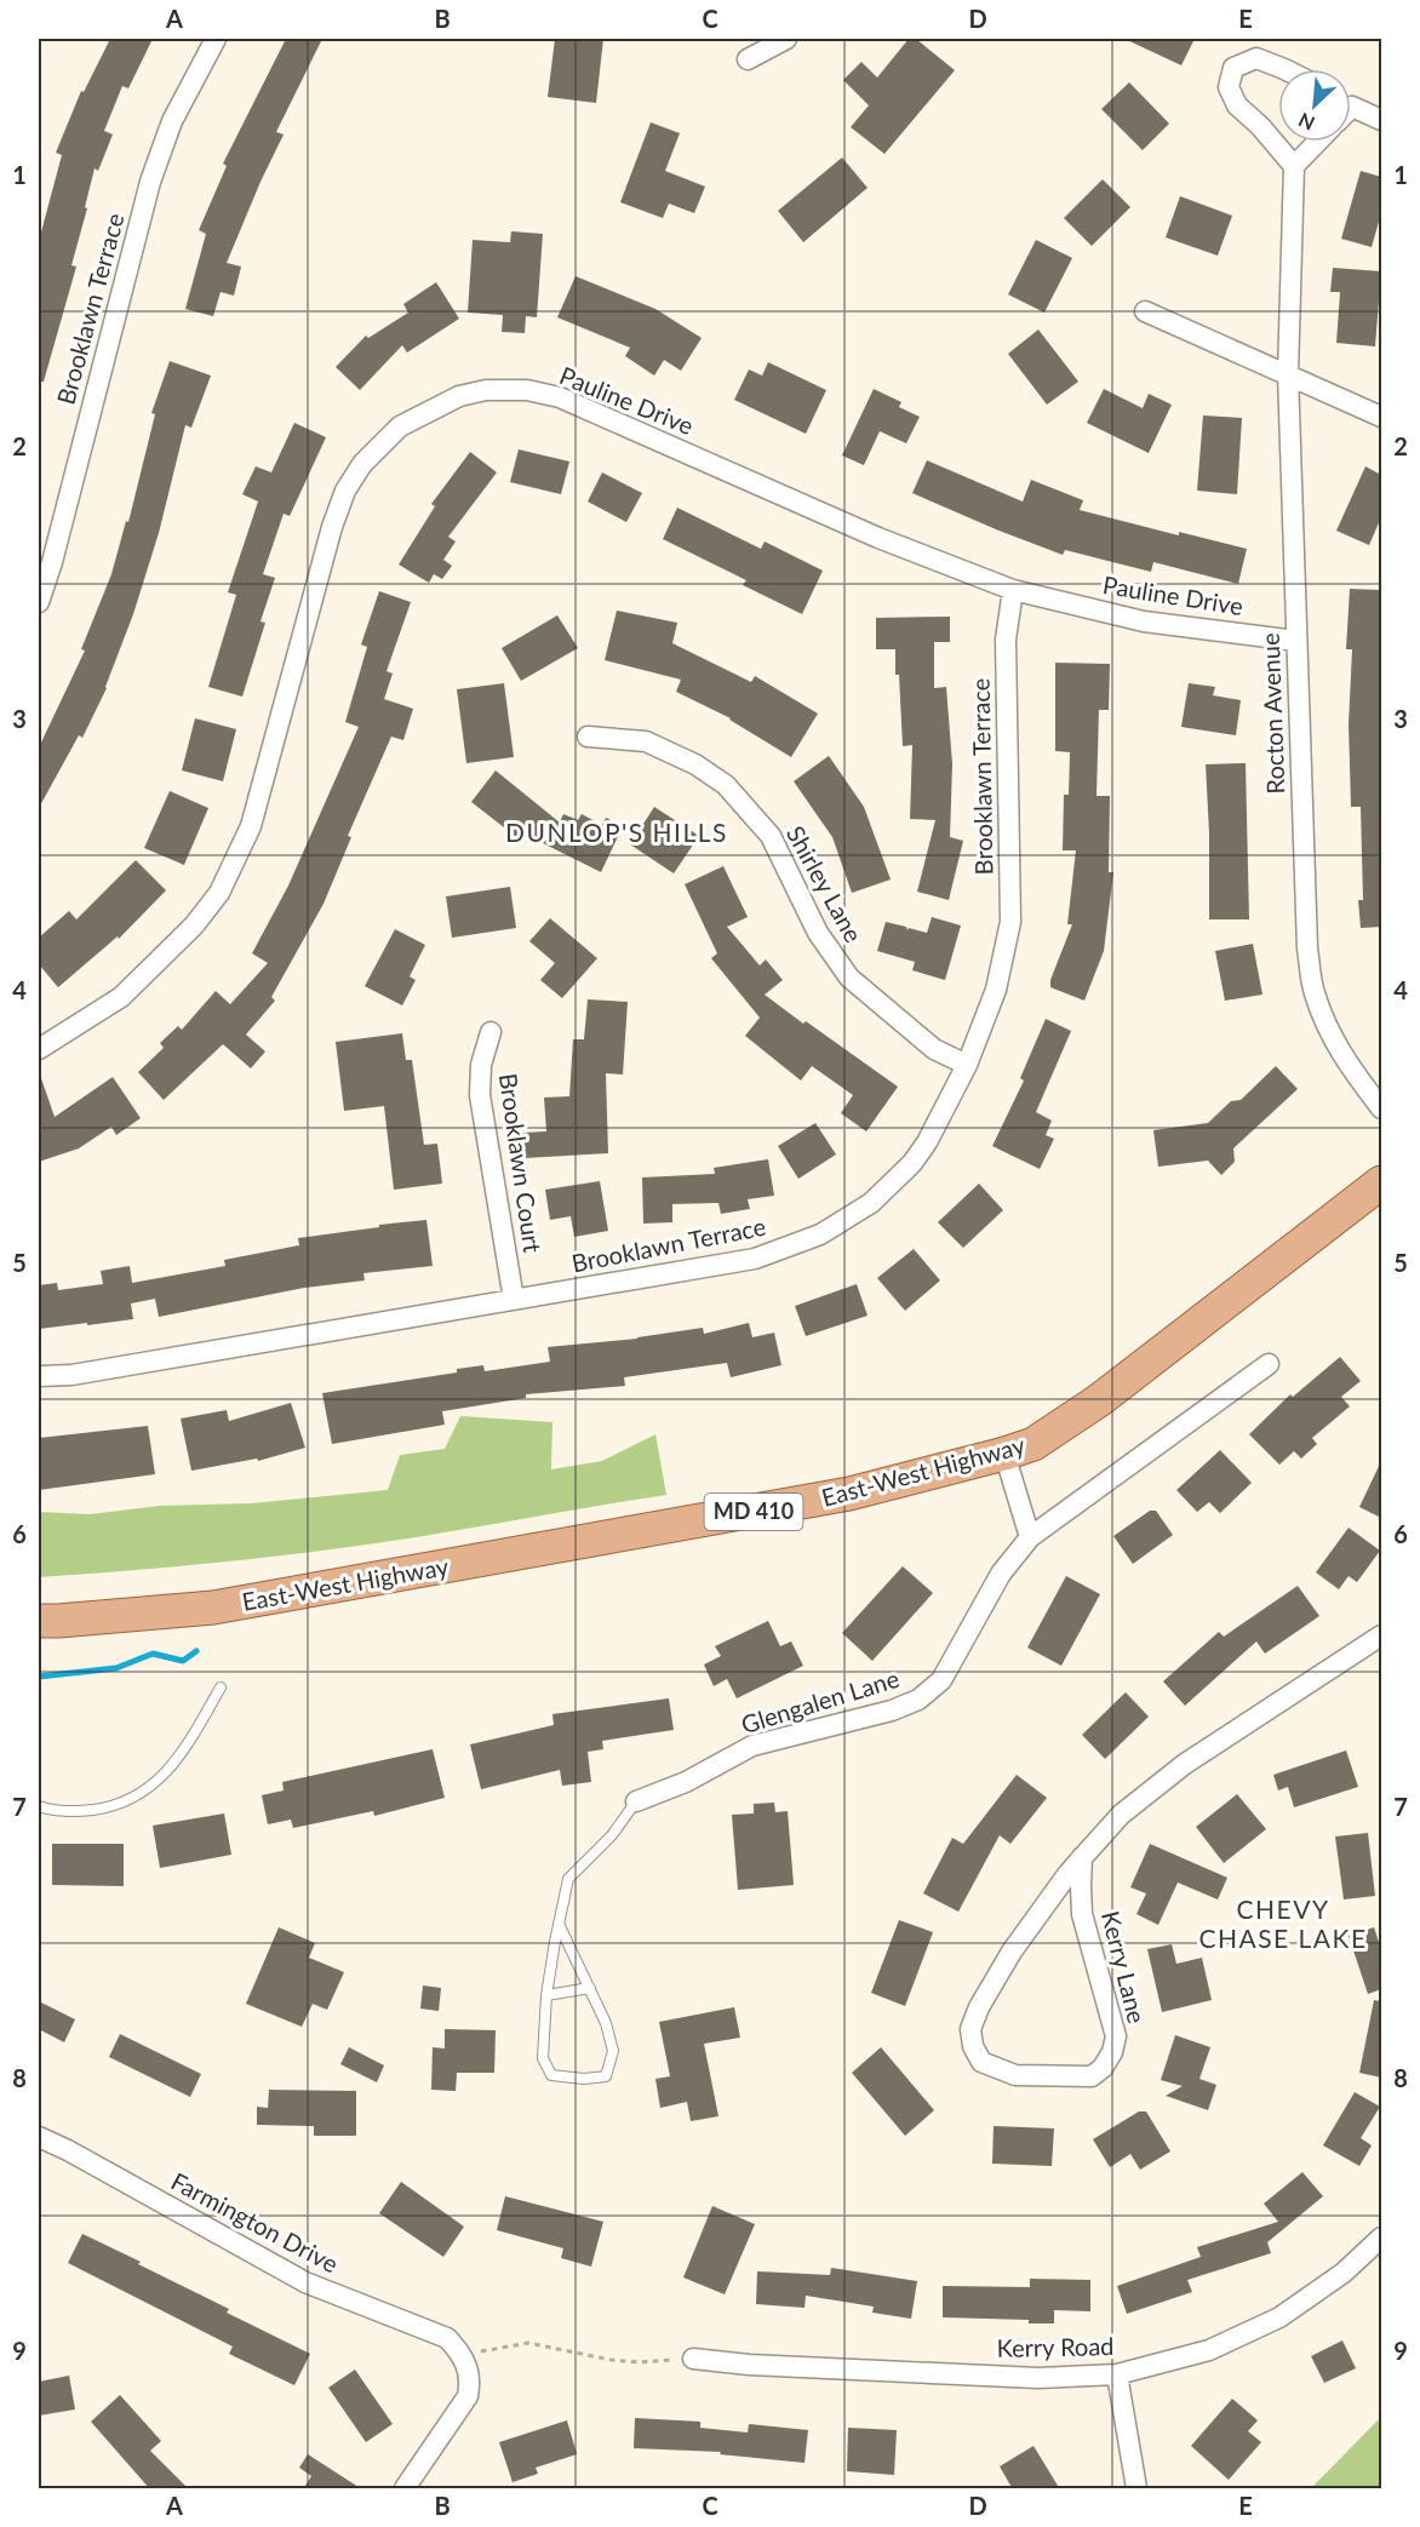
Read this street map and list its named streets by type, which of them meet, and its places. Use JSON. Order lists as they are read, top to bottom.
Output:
{
  "streets": {
    "main road": ["East-West Highway", "MD 410"],
    "street": [
      "Brooklawn Terrace",
      "Pauline Drive",
      "Rocton Avenue",
      "Shirley Lane",
      "Brooklawn Court",
      "Glengalen Lane",
      "Kerry Lane",
      "Farmington Drive",
      "Kerry Road"
    ]
  },
  "crossings": [
    ["Brooklawn Terrace", "Pauline Drive"],
    ["Brooklawn Terrace", "Shirley Lane"],
    ["Brooklawn Terrace", "Brooklawn Court"],
    ["Pauline Drive", "Rocton Avenue"]
  ],
  "districts": ["DUNLOP'S HILLS", "CHEVY CHASE LAKE"],
  "north": "bottom left",
  "grid": {
    "columns": [
      "A",
      "B",
      "C",
      "D",
      "E"
    ],
    "rows": [
      "1",
      "2",
      "3",
      "4",
      "5",
      "6",
      "7",
      "8",
      "9"
    ]
  }
}
